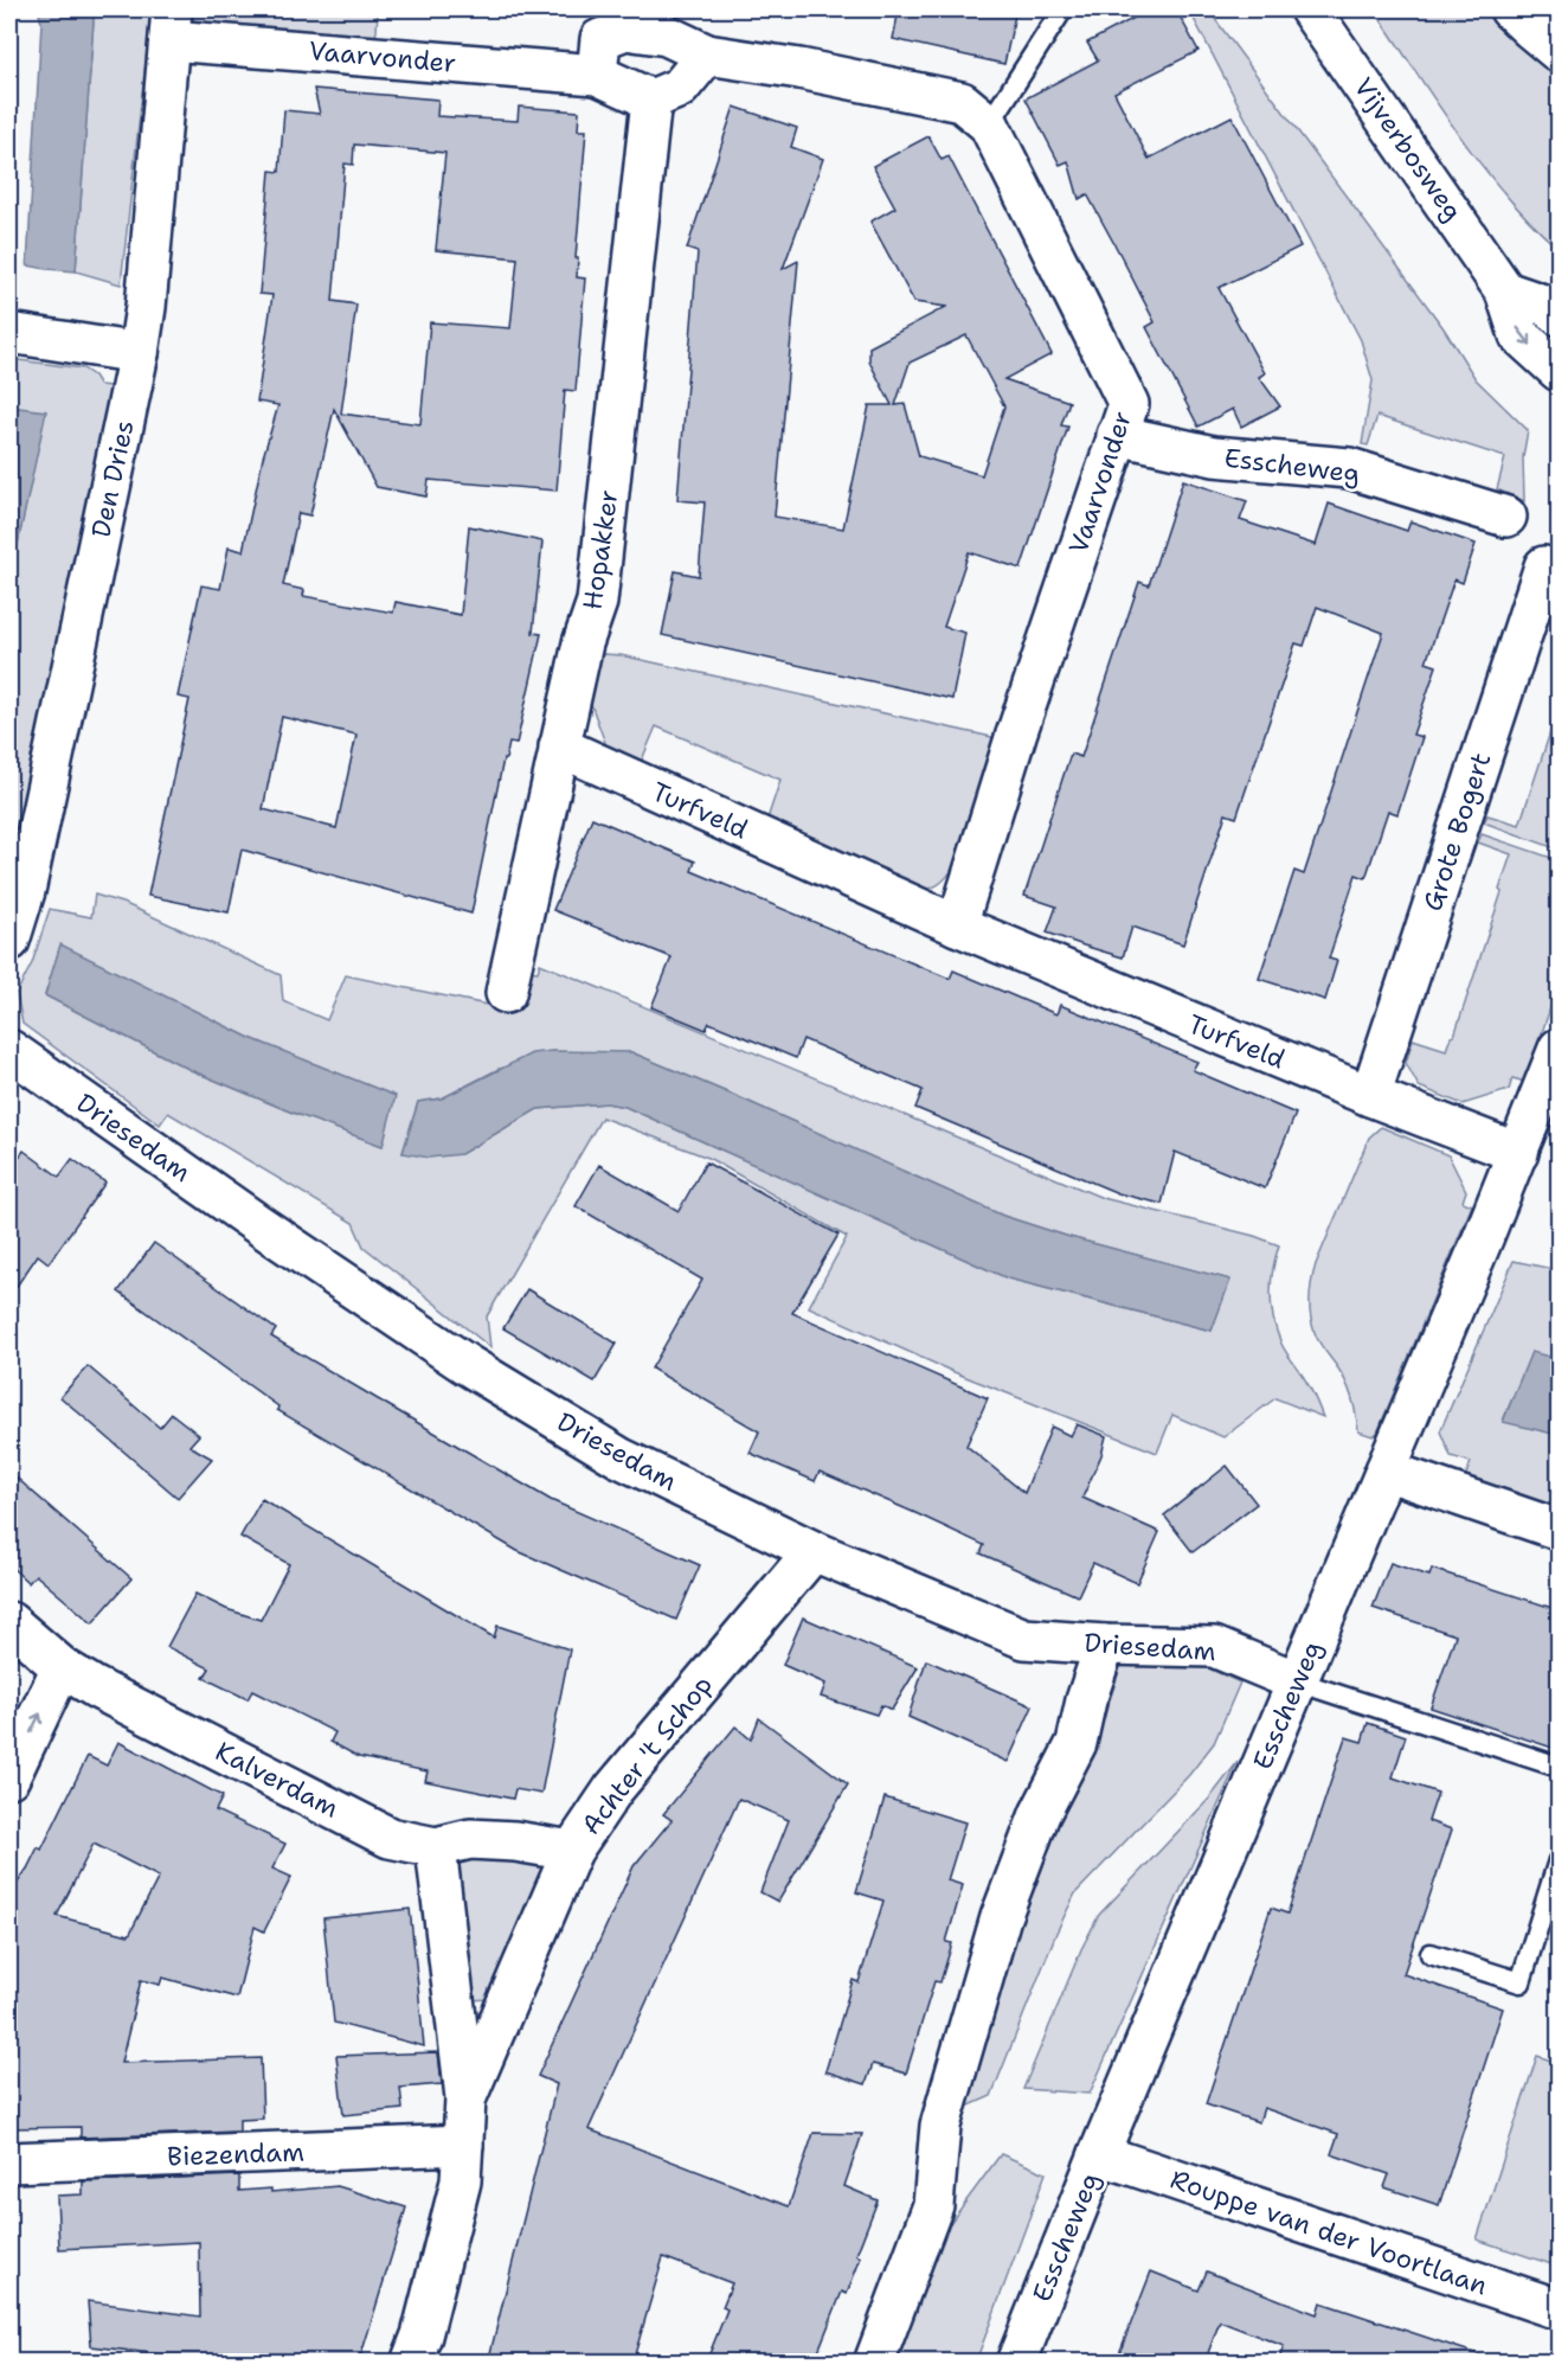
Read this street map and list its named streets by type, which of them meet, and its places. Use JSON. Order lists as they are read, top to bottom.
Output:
{
  "streets": {
    "street": [
      "Vaarvonder",
      "Vijverbosweg",
      "Esscheweg",
      "Den Dries",
      "Hopakker",
      "Turfveld",
      "Grote Bogert",
      "Driesedam",
      "Achter 't Schop",
      "Kalverdam",
      "Biezendam",
      "Rouppe van der Voortlaan"
    ]
  },
  "crossings": [
    ["Vaarvonder", "Esscheweg"],
    ["Vaarvonder", "Den Dries"],
    ["Vaarvonder", "Hopakker"],
    ["Vaarvonder", "Turfveld"],
    ["Esscheweg", "Turfveld"],
    ["Esscheweg", "Driesedam"],
    ["Esscheweg", "Rouppe van der Voortlaan"],
    ["Hopakker", "Turfveld"],
    ["Turfveld", "Grote Bogert"],
    ["Driesedam", "Achter 't Schop"],
    ["Achter 't Schop", "Kalverdam"],
    ["Achter 't Schop", "Biezendam"]
  ]
}
